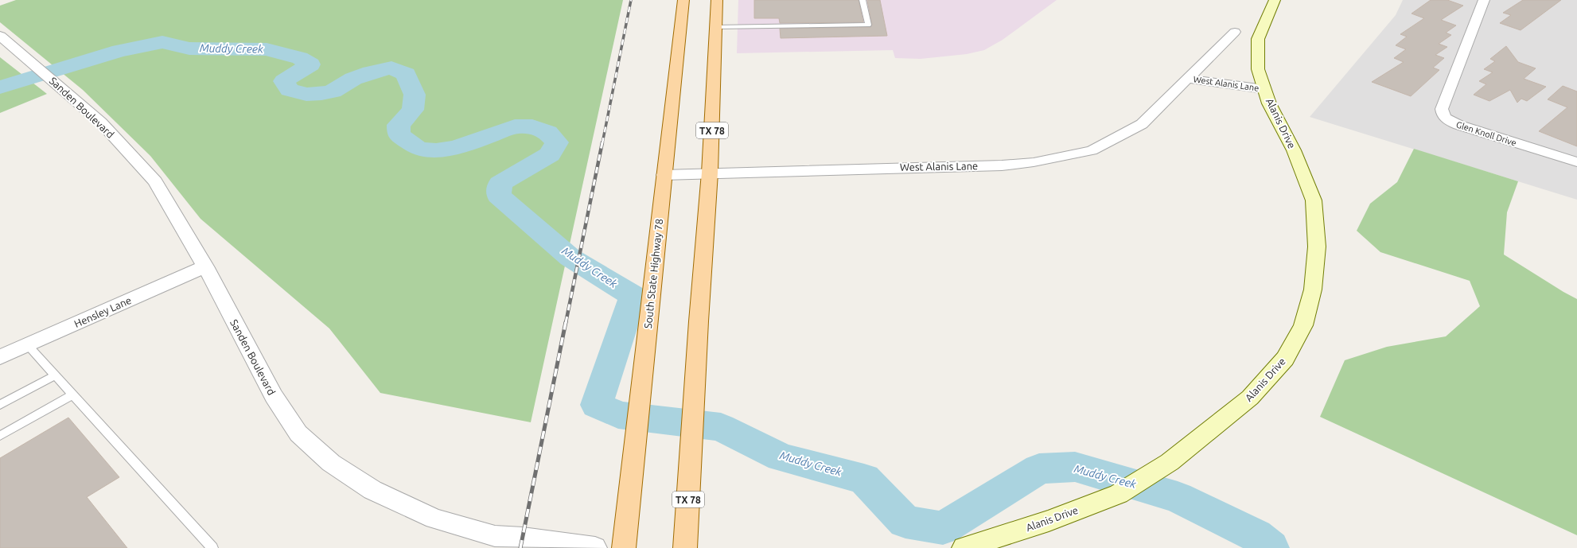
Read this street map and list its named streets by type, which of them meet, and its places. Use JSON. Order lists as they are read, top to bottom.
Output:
{
  "streets": {
    "main road": ["Alanis Drive", "TX 78", "South State Highway 78"],
    "street": [
      "West Alanis Lane",
      "Sanden Boulevard",
      "Glen Knoll Drive",
      "Hensley Lane"
    ]
  },
  "crossings": [
    ["West Alanis Lane", "Alanis Drive"],
    ["West Alanis Lane", "TX 78"],
    ["West Alanis Lane", "South State Highway 78"],
    ["Sanden Boulevard", "Hensley Lane"]
  ],
  "water": ["Muddy Creek"]
}
